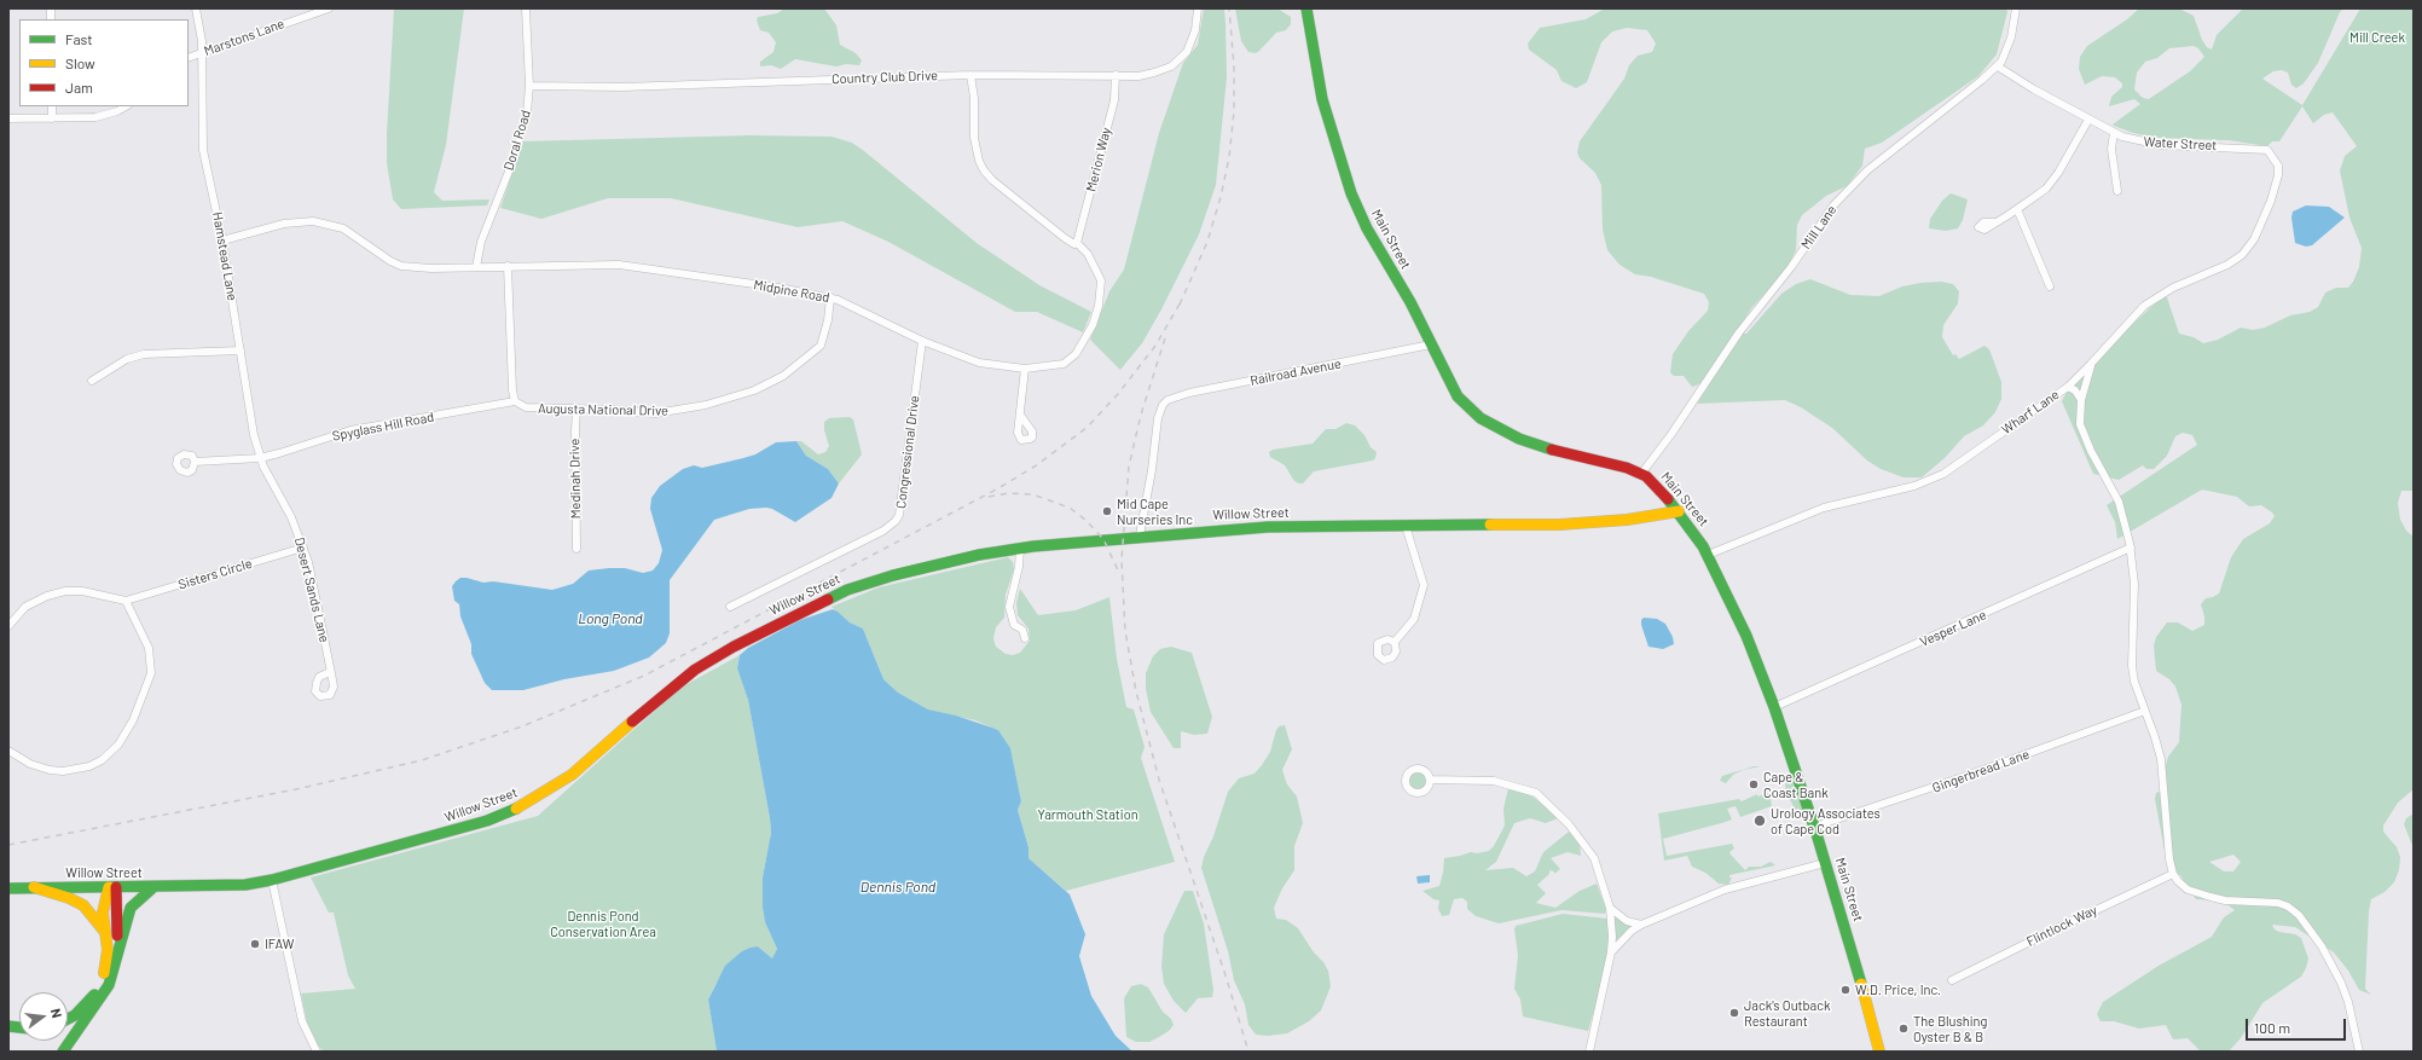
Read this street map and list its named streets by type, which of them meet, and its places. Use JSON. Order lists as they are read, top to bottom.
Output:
{
  "streets": {
    "main road": ["Main Street", "Willow Street"],
    "street": [
      "Marstons Lane",
      "Country Club Drive",
      "Doral Road",
      "Water Street",
      "Merion Way",
      "Mill Lane",
      "Hamstead Lane",
      "Midpine Road",
      "Railroad Avenue",
      "Augusta National Drive",
      "Wharf Lane",
      "Spyglass Hill Road",
      "Congressional Drive",
      "Medinah Drive",
      "Sisters Circle",
      "Desert Sands Lane",
      "Vesper Lane",
      "Gingerbread Lane",
      "Flintlock Way"
    ]
  },
  "crossings": [
    ["Marstons Lane", "Hamstead Lane"],
    ["Country Club Drive", "Doral Road"],
    ["Country Club Drive", "Merion Way"],
    ["Country Club Drive", "Midpine Road"],
    ["Doral Road", "Midpine Road"],
    ["Water Street", "Mill Lane"],
    ["Water Street", "Wharf Lane"],
    ["Merion Way", "Midpine Road"],
    ["Mill Lane", "Main Street"],
    ["Main Street", "Railroad Avenue"],
    ["Main Street", "Wharf Lane"],
    ["Main Street", "Willow Street"],
    ["Main Street", "Vesper Lane"],
    ["Main Street", "Gingerbread Lane"],
    ["Hamstead Lane", "Midpine Road"],
    ["Hamstead Lane", "Spyglass Hill Road"],
    ["Hamstead Lane", "Desert Sands Lane"],
    ["Midpine Road", "Augusta National Drive"],
    ["Midpine Road", "Congressional Drive"],
    ["Railroad Avenue", "Willow Street"],
    ["Augusta National Drive", "Spyglass Hill Road"],
    ["Augusta National Drive", "Medinah Drive"],
    ["Spyglass Hill Road", "Desert Sands Lane"],
    ["Sisters Circle", "Desert Sands Lane"]
  ],
  "water": ["Long Pond", "Dennis Pond"],
  "parks": ["Mill Creek", "Yarmouth Station", "Dennis Pond Conservation Area"],
  "places": [
    "Mid Cape Nurseries Inc",
    "Cape & Coast Bank",
    "Urology Associates of Cape Cod",
    "IFAW",
    "W.D. Price, Inc.",
    "Jack's Outback Restaurant",
    "The Blushing Oyster B & B"
  ],
  "legend": ["Fast", "Slow", "Jam"],
  "scale_bar": "100 m",
  "north": "right"
}
